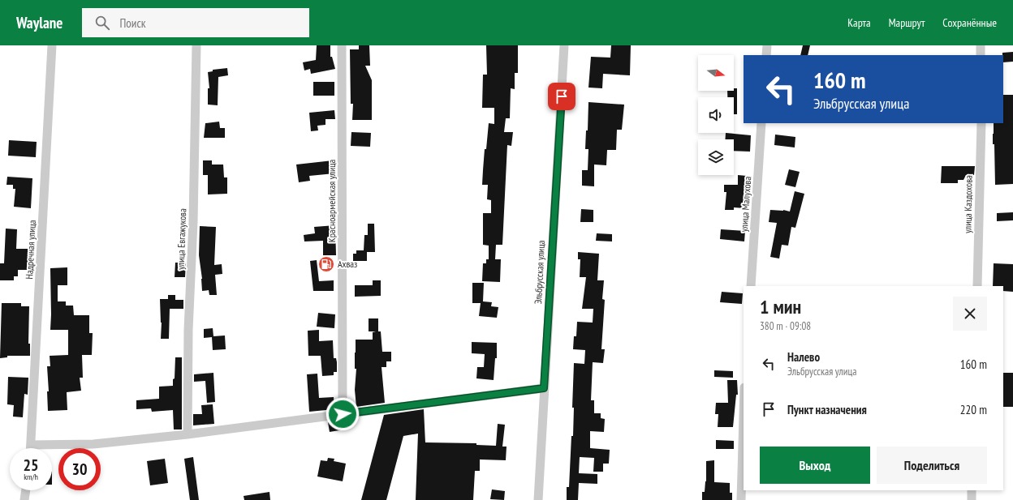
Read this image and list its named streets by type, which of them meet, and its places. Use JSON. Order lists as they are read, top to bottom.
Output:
{
  "streets": {
    "street": [
      "Красноармейская улица",
      "улица Малухова",
      "улица Каздохова",
      "улица Евгажукова",
      "Надречная улица",
      "Эльбрусская улица"
    ]
  },
  "places": {
    "fuel station": ["Ахваз"]
  },
  "north": "right",
  "page": {
    "header": "Waylane",
    "search": "Поиск",
    "nav": ["Карта", "Маршрут", "Сохранённые"],
    "turn": ["160 m", "Эльбрусская улица"],
    "heading": ["1 мин", "380 m · 09:08"],
    "list": [
      {
        "name": "Налево",
        "note": "Эльбрусская улица",
        "value": "160 m"
      },
      {
        "name": "Пункт назначения",
        "value": "220 m"
      }
    ],
    "buttons": ["Выход", "Поделиться"],
    "speed": "25 km/h",
    "limit": "30"
  }
}
